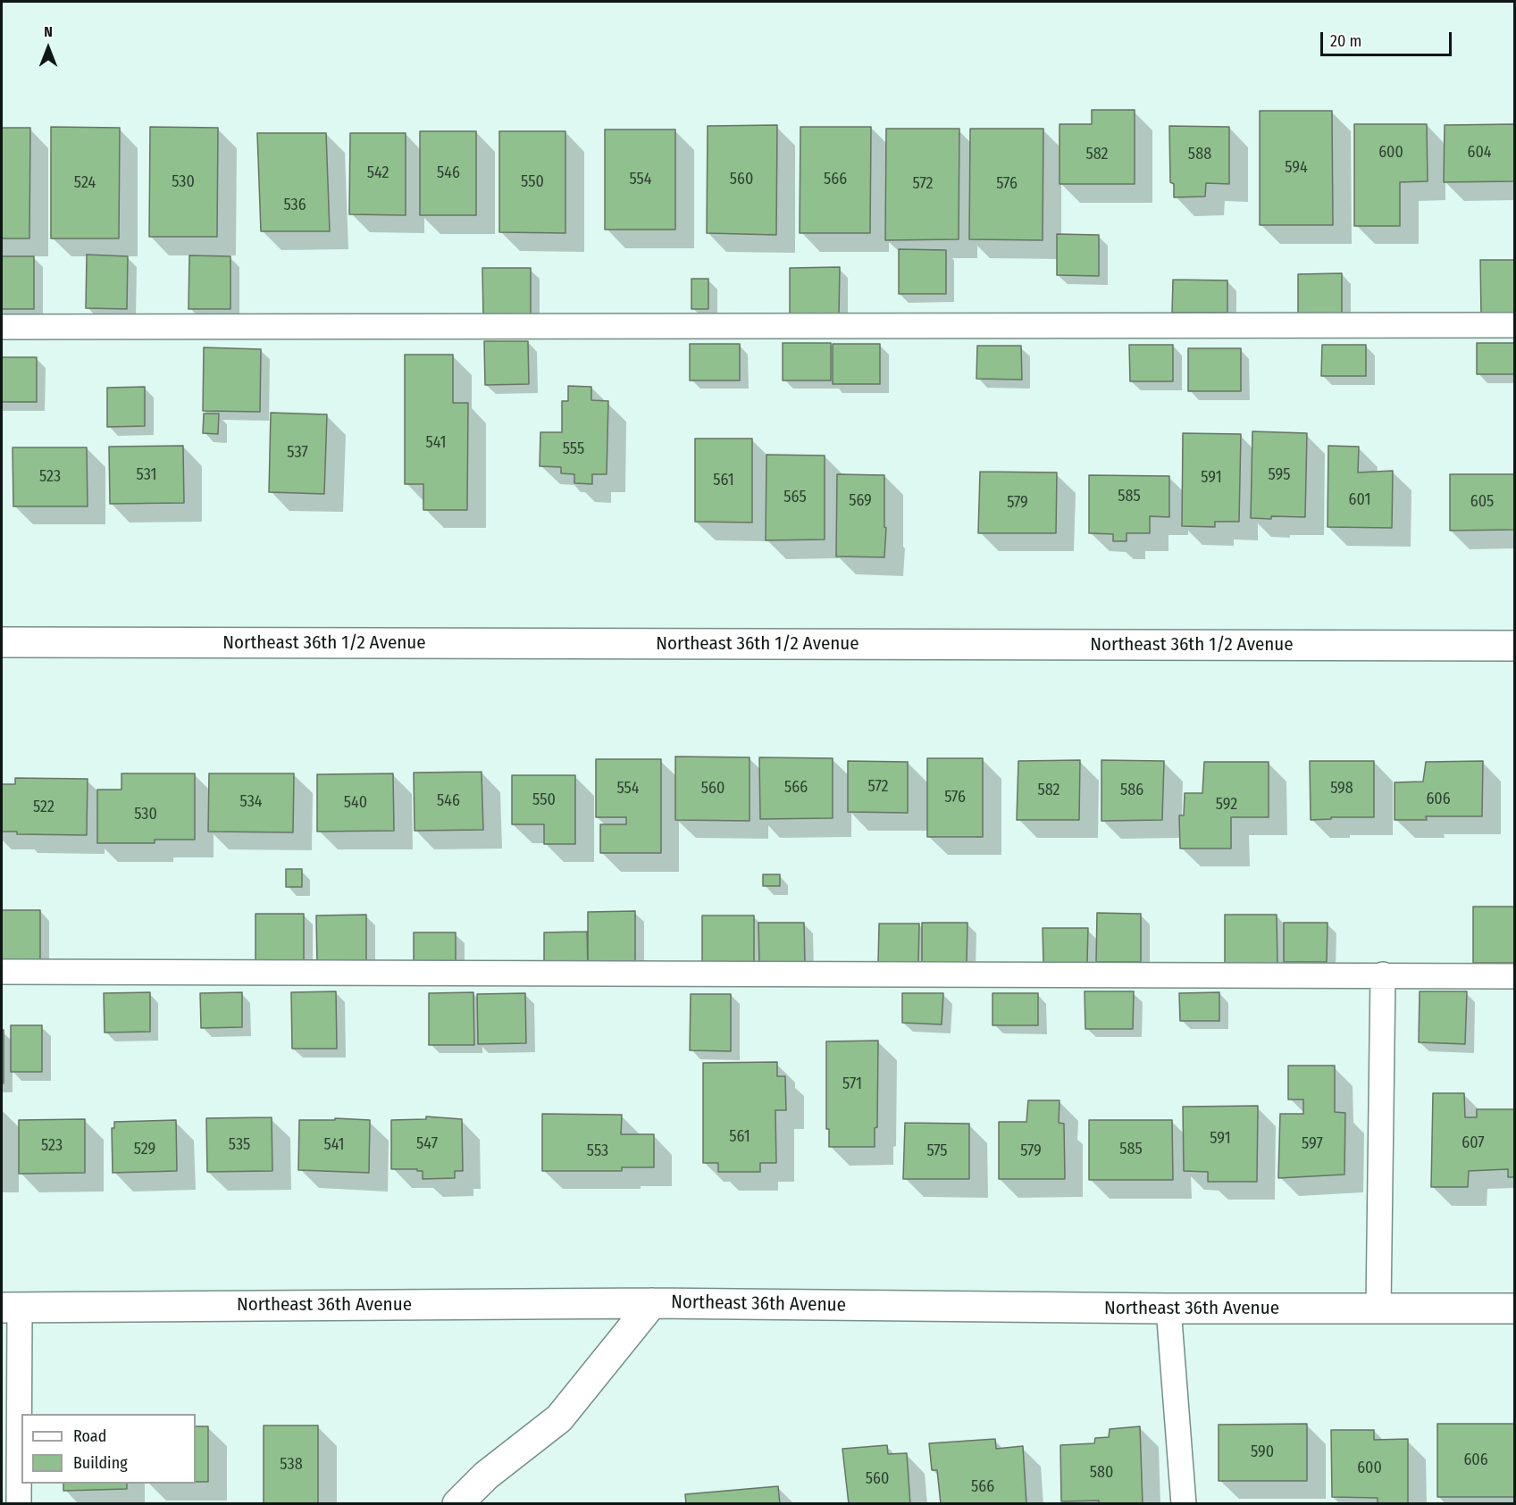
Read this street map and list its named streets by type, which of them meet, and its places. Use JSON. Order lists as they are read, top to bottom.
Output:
{
  "streets": {
    "street": ["Northeast 36th 1/2 Avenue", "Northeast 36th Avenue"]
  },
  "house_numbers": [
    "600",
    "604",
    "582",
    "588",
    "594",
    "542",
    "546",
    "554",
    "560",
    "566",
    "530",
    "550",
    "524",
    "572",
    "576",
    "536",
    "541",
    "555",
    "537",
    "531",
    "595",
    "523",
    "591",
    "561",
    "585",
    "565",
    "601",
    "569",
    "605",
    "579",
    "572",
    "566",
    "554",
    "560",
    "598",
    "582",
    "586",
    "576",
    "606",
    "550",
    "546",
    "534",
    "540",
    "592",
    "522",
    "530",
    "571",
    "561",
    "591",
    "607",
    "547",
    "597",
    "535",
    "541",
    "523",
    "529",
    "585",
    "553",
    "575",
    "579",
    "590",
    "606",
    "538",
    "600",
    "580",
    "560",
    "566"
  ],
  "legend": ["Road", "Building"],
  "scale_bar": "20 m",
  "north": "top"
}
